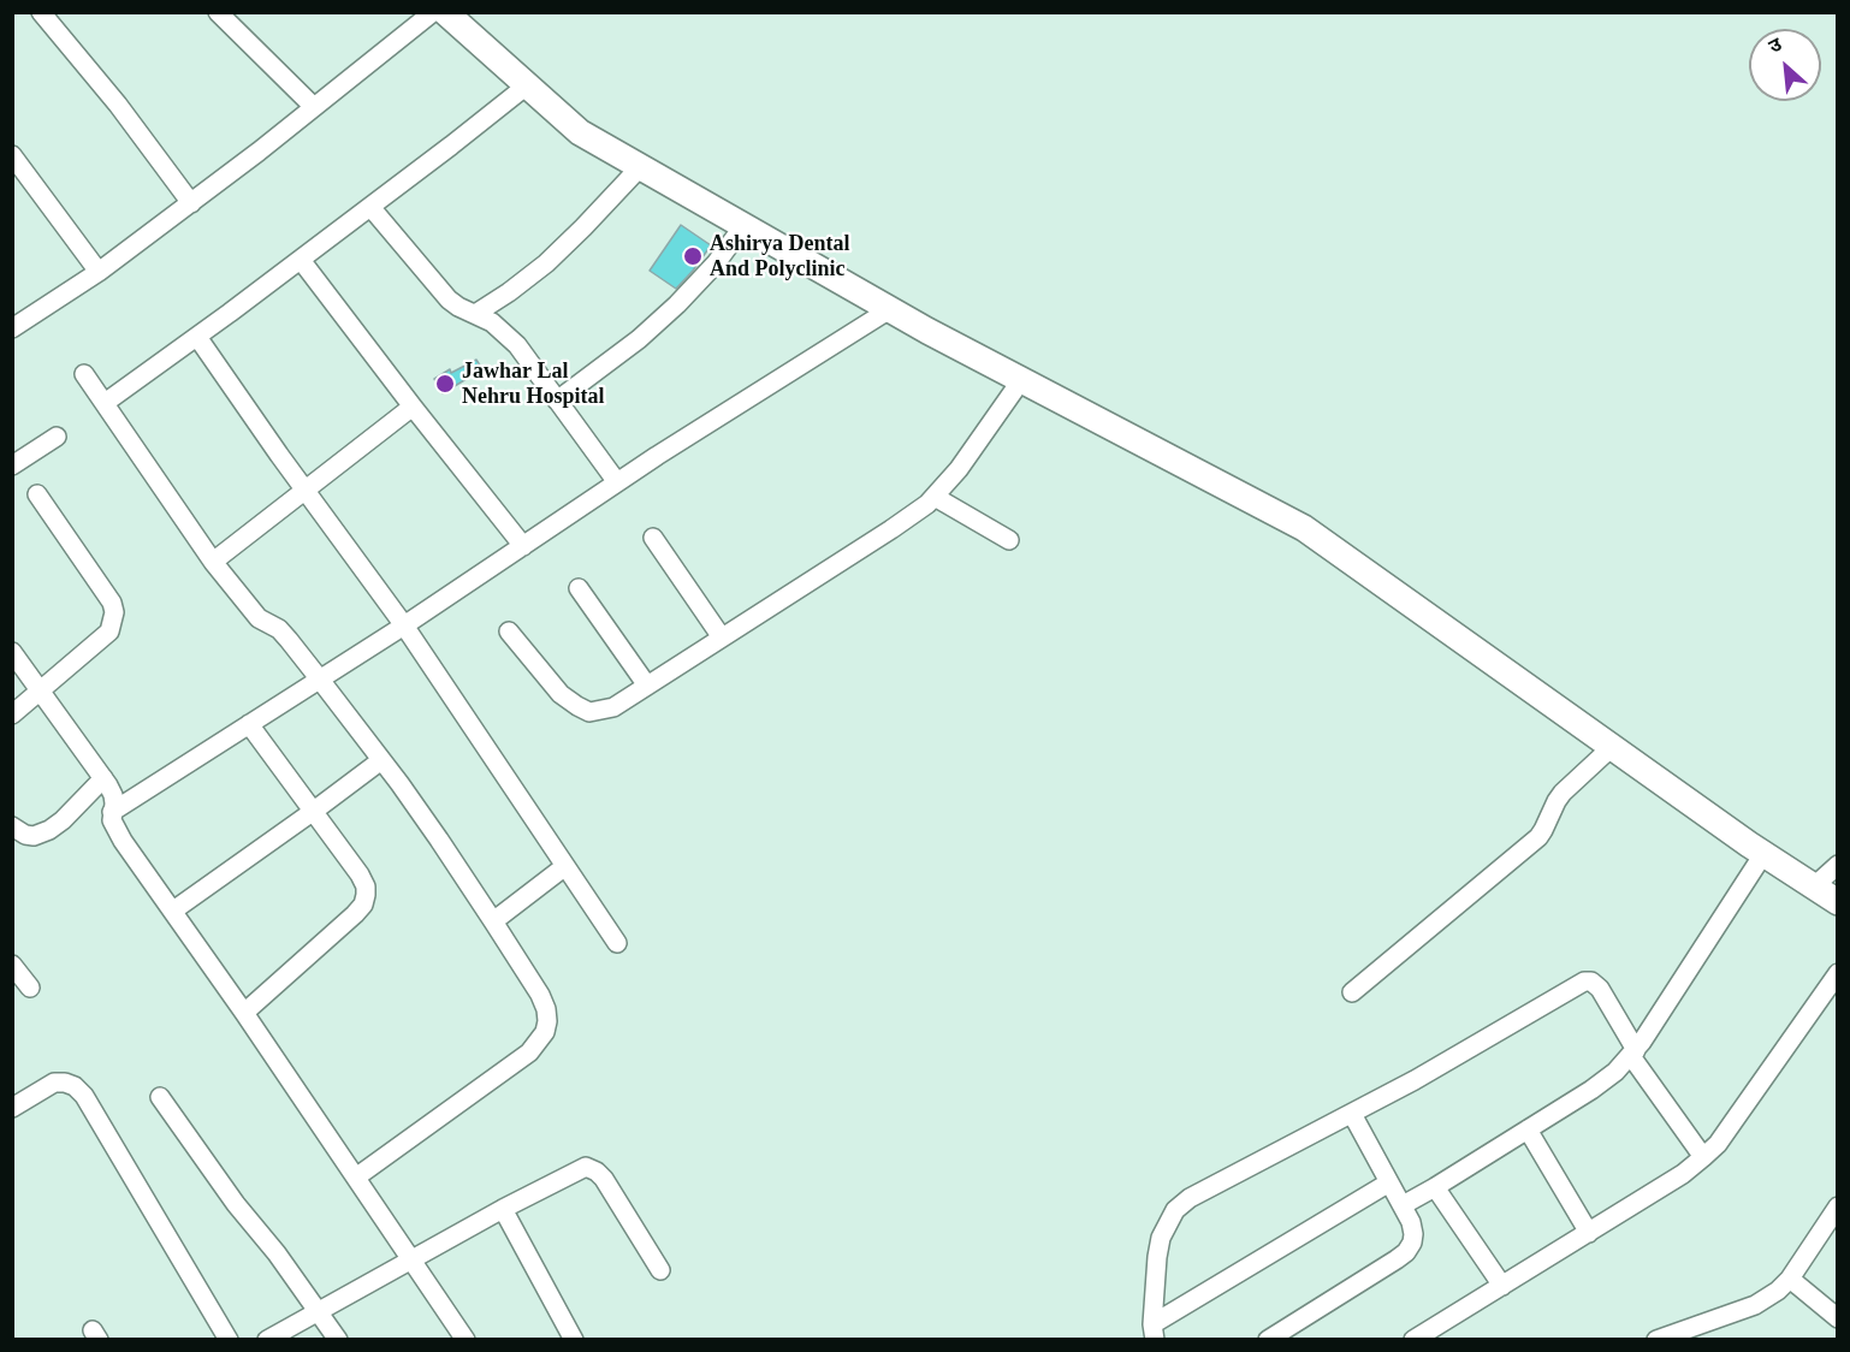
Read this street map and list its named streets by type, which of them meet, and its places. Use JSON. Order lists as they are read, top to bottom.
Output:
{
  "places": ["Ashirya Dental And Polyclinic", "Jawhar Lal Nehru Hospital"],
  "north": "top left"
}
